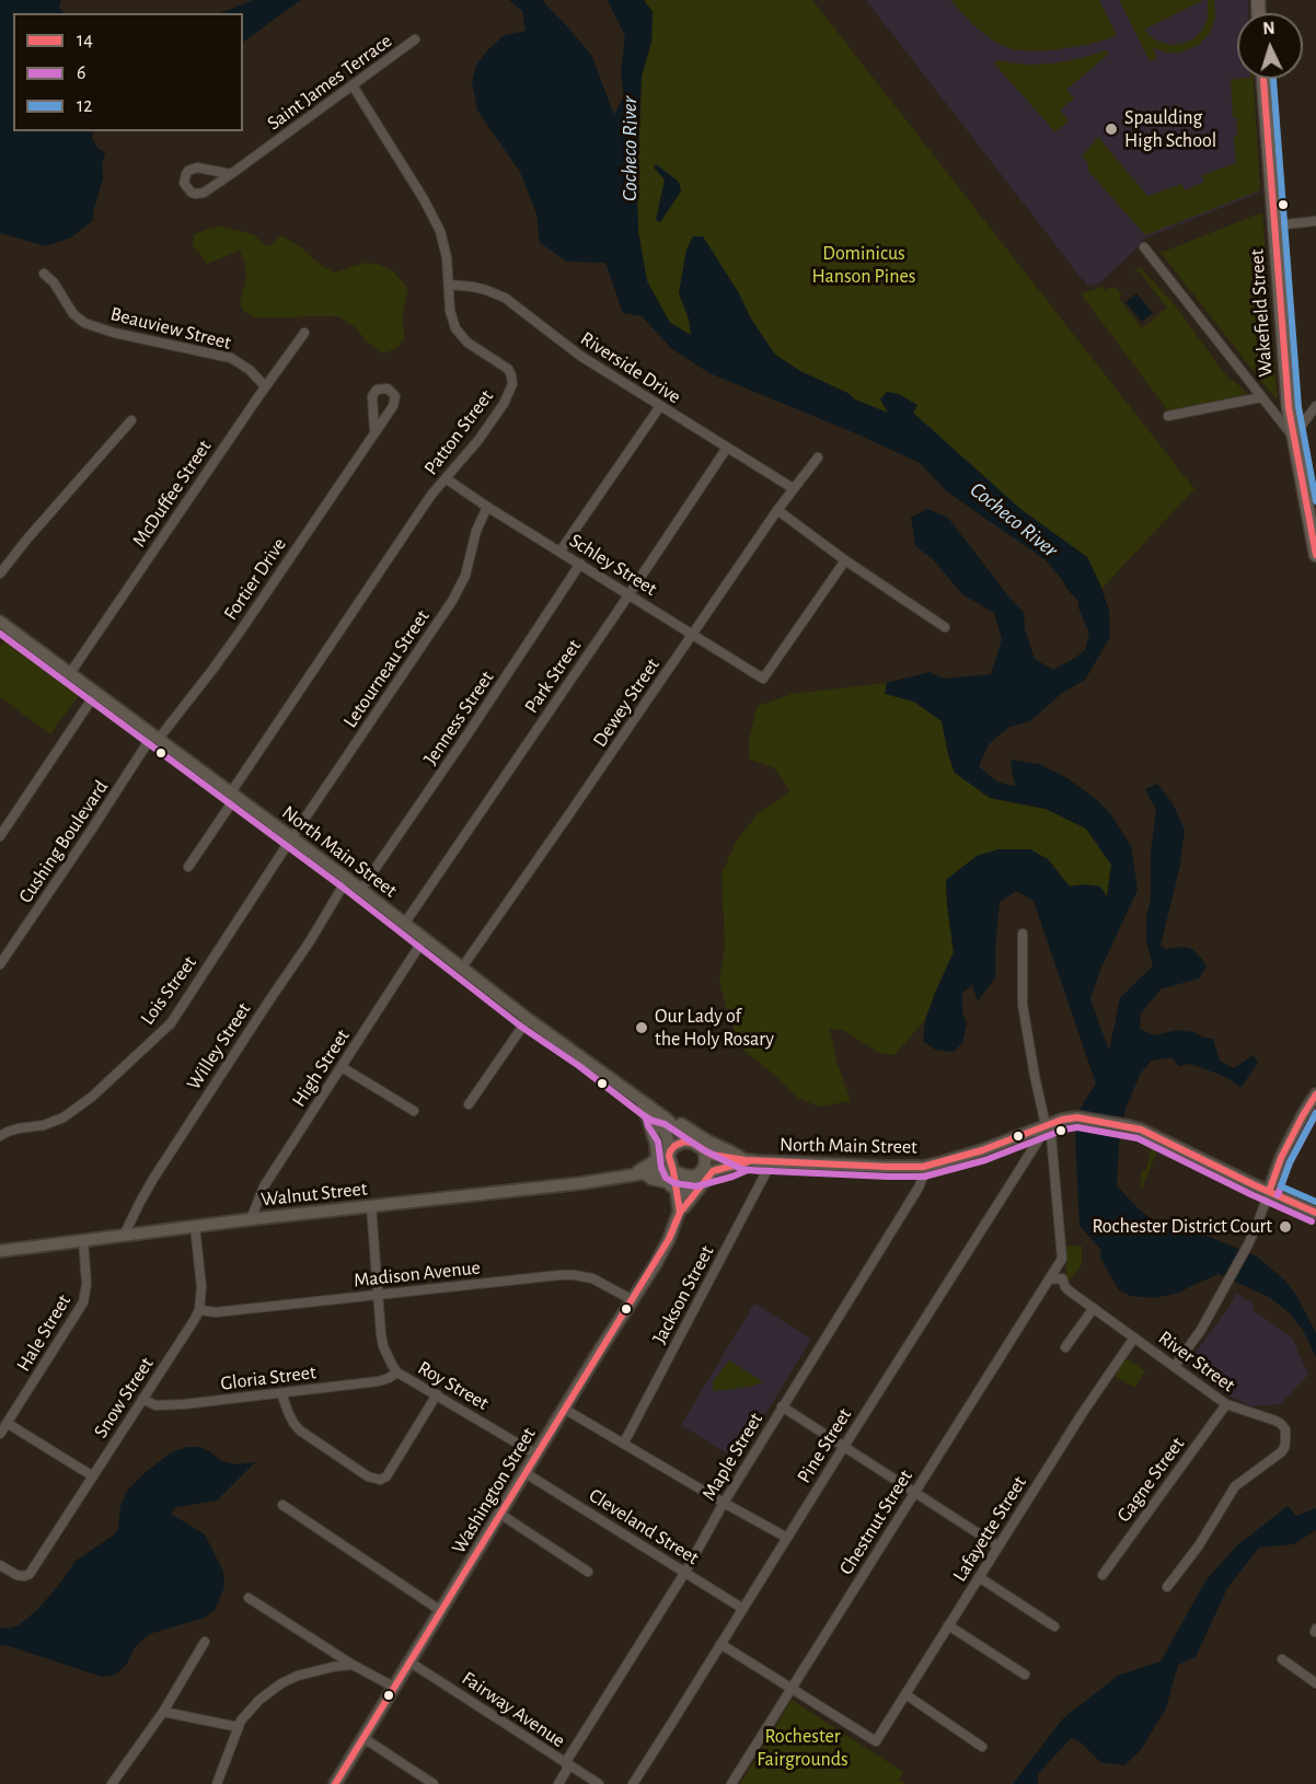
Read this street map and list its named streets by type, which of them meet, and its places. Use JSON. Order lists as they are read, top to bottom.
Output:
{
  "streets": {
    "main road": [
      "Wakefield Street",
      "North Main Street",
      "Walnut Street",
      "Washington Street"
    ],
    "street": [
      "Saint James Terrace",
      "Beauview Street",
      "Riverside Drive",
      "Patton Street",
      "McDuffee Street",
      "Schley Street",
      "Fortier Drive",
      "Letourneau Street",
      "Park Street",
      "Dewey Street",
      "Jenness Street",
      "Cushing Boulevard",
      "Lois Street",
      "Willey Street",
      "High Street",
      "Madison Avenue",
      "Jackson Street",
      "Hale Street",
      "River Street",
      "Gloria Street",
      "Roy Street",
      "Snow Street",
      "Pine Street",
      "Maple Street",
      "Gagne Street",
      "Chestnut Street",
      "Cleveland Street",
      "Lafayette Street",
      "Fairway Avenue"
    ]
  },
  "crossings": [
    ["Saint James Terrace", "Patton Street"],
    ["Beauview Street", "McDuffee Street"],
    ["Riverside Drive", "Patton Street"],
    ["Riverside Drive", "Park Street"],
    ["Riverside Drive", "Dewey Street"],
    ["Patton Street", "Schley Street"],
    ["Patton Street", "North Main Street"],
    ["McDuffee Street", "North Main Street"],
    ["Schley Street", "Letourneau Street"],
    ["Schley Street", "Park Street"],
    ["Schley Street", "Dewey Street"],
    ["Schley Street", "Jenness Street"],
    ["Fortier Drive", "Cushing Boulevard"],
    ["Fortier Drive", "North Main Street"],
    ["Letourneau Street", "North Main Street"],
    ["Letourneau Street", "Lois Street"],
    ["Park Street", "North Main Street"],
    ["Dewey Street", "North Main Street"],
    ["Jenness Street", "North Main Street"],
    ["Cushing Boulevard", "North Main Street"],
    ["North Main Street", "Lois Street"],
    ["North Main Street", "Willey Street"],
    ["North Main Street", "High Street"],
    ["North Main Street", "Walnut Street"],
    ["North Main Street", "Jackson Street"],
    ["North Main Street", "Pine Street"],
    ["North Main Street", "Maple Street"],
    ["North Main Street", "Washington Street"],
    ["Willey Street", "Walnut Street"],
    ["High Street", "Walnut Street"],
    ["Walnut Street", "Hale Street"],
    ["Walnut Street", "Roy Street"],
    ["Walnut Street", "Washington Street"],
    ["Madison Avenue", "Roy Street"],
    ["Madison Avenue", "Snow Street"],
    ["Madison Avenue", "Washington Street"],
    ["River Street", "Gagne Street"],
    ["River Street", "Lafayette Street"],
    ["Gloria Street", "Roy Street"],
    ["Gloria Street", "Snow Street"],
    ["Roy Street", "Washington Street"],
    ["Pine Street", "Cleveland Street"],
    ["Maple Street", "Cleveland Street"],
    ["Maple Street", "Fairway Avenue"],
    ["Washington Street", "Cleveland Street"],
    ["Washington Street", "Fairway Avenue"],
    ["Chestnut Street", "Lafayette Street"]
  ],
  "water": ["Cocheco River"],
  "parks": ["Dominicus Hanson Pines", "Rochester Fairgrounds"],
  "places": ["Spaulding High School", "Our Lady of the Holy Rosary", "Rochester District Court"],
  "lines": ["transit line 14", "transit line 12", "transit line 6"],
  "legend": ["14", "6", "12"],
  "north": "top"
}
